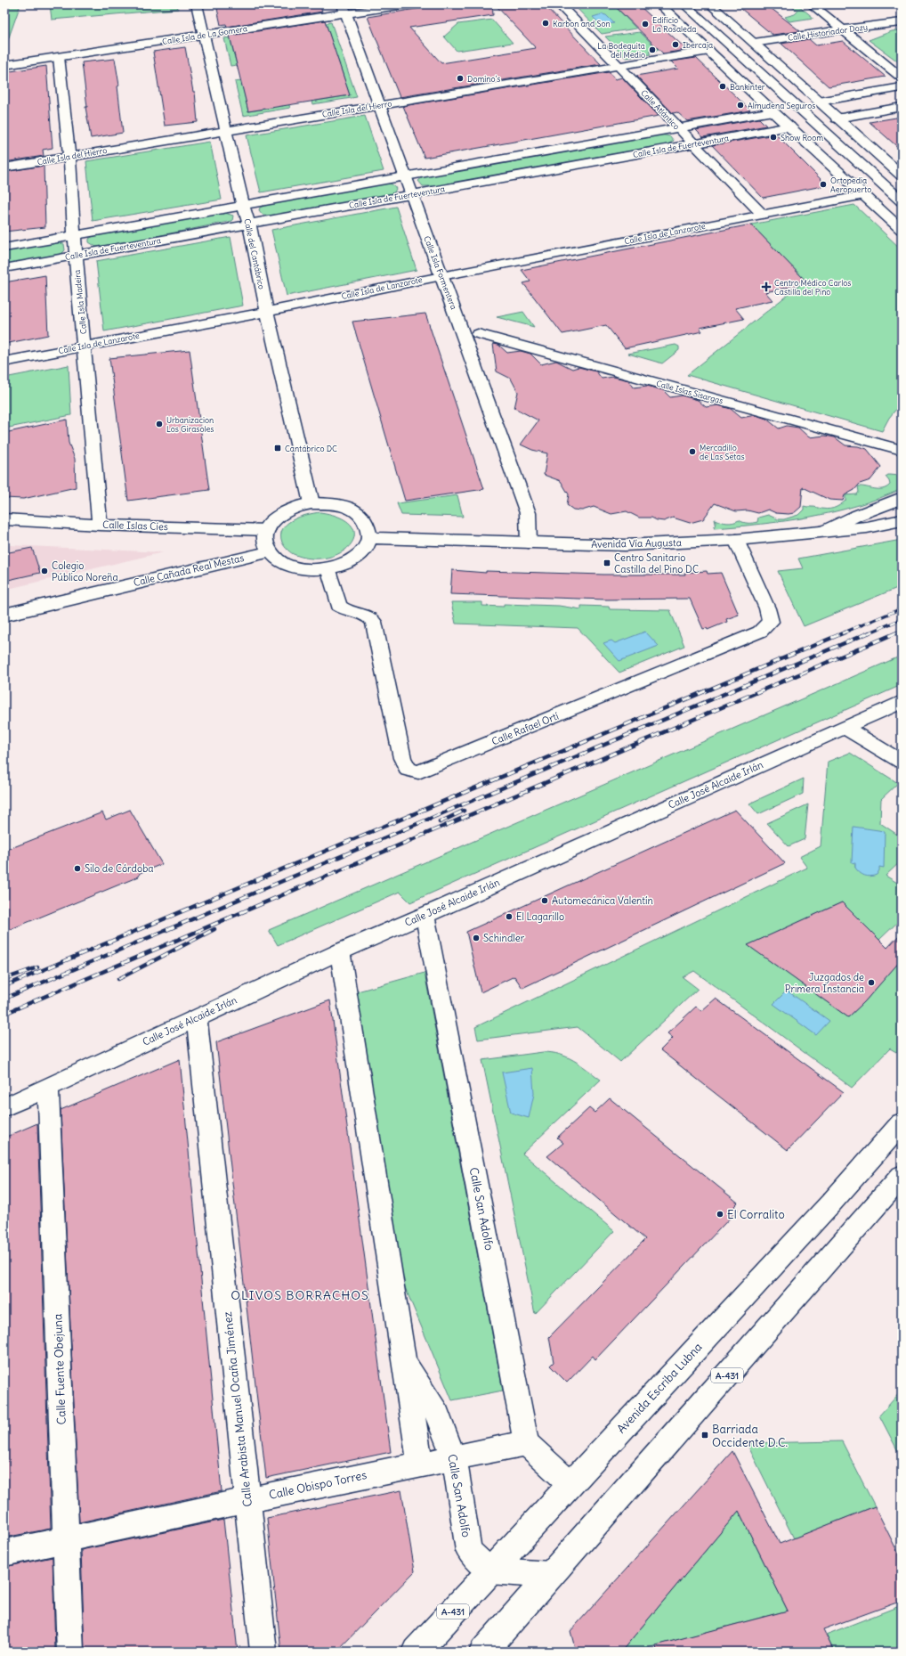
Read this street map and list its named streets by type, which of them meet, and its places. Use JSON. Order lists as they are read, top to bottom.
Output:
{
  "streets": {
    "main road": [
      "Calle Isla de La Gomera",
      "Calle Isla Formentera",
      "Avenida Vía Augusta",
      "Calle Cañada Real Mestas",
      "A-431",
      "Avenida Escriba Lubna"
    ],
    "street": [
      "Calle Historiador Dozy",
      "Calle Isla del Hierro",
      "Calle Atlántico",
      "Calle Isla de Fuerteventura",
      "Calle Isla de Lanzarote",
      "Calle del Cantábrico",
      "Calle Isla Madeira",
      "Calle Islas Sisargas",
      "Calle Islas Cíes",
      "Calle Rafael Ortí",
      "Calle José Alcaide Irlán",
      "Calle San Adolfo",
      "Calle Fuente Obejuna",
      "Calle Arabista Manuel Ocaña Jiménez",
      "Calle Obispo Torres"
    ]
  },
  "crossings": [
    ["Calle Isla de La Gomera", "Calle del Cantábrico"],
    ["Calle Isla de La Gomera", "Calle Isla Formentera"],
    ["Calle Isla de La Gomera", "Calle Isla Madeira"],
    ["Calle Isla del Hierro", "Calle Atlántico"],
    ["Calle Isla del Hierro", "Calle del Cantábrico"],
    ["Calle Isla del Hierro", "Calle Isla Formentera"],
    ["Calle Isla del Hierro", "Calle Isla Madeira"],
    ["Calle Atlántico", "Calle Isla de Fuerteventura"],
    ["Calle Atlántico", "Calle Isla de Lanzarote"],
    ["Calle Isla de Fuerteventura", "Calle del Cantábrico"],
    ["Calle Isla de Fuerteventura", "Calle Isla Formentera"],
    ["Calle Isla de Fuerteventura", "Calle Isla Madeira"],
    ["Calle Isla de Lanzarote", "Calle del Cantábrico"],
    ["Calle Isla de Lanzarote", "Calle Isla Formentera"],
    ["Calle Isla de Lanzarote", "Calle Isla Madeira"],
    ["Calle del Cantábrico", "Calle Islas Cíes"],
    ["Calle del Cantábrico", "Avenida Vía Augusta"],
    ["Calle del Cantábrico", "Calle Cañada Real Mestas"],
    ["Calle del Cantábrico", "Calle Rafael Ortí"],
    ["Calle Isla Formentera", "Avenida Vía Augusta"],
    ["Calle Isla Madeira", "Calle Islas Cíes"],
    ["Calle Islas Cíes", "Avenida Vía Augusta"],
    ["Calle Islas Cíes", "Calle Cañada Real Mestas"],
    ["Calle Islas Cíes", "Calle Rafael Ortí"],
    ["Avenida Vía Augusta", "Calle Cañada Real Mestas"],
    ["Avenida Vía Augusta", "Calle Rafael Ortí"],
    ["Calle Cañada Real Mestas", "Calle Rafael Ortí"],
    ["Calle José Alcaide Irlán", "Calle San Adolfo"],
    ["Calle José Alcaide Irlán", "Calle Fuente Obejuna"],
    ["Calle José Alcaide Irlán", "Calle Arabista Manuel Ocaña Jiménez"],
    ["Calle San Adolfo", "Avenida Escriba Lubna"],
    ["Calle San Adolfo", "Calle Obispo Torres"],
    ["Calle Fuente Obejuna", "Calle Obispo Torres"],
    ["Calle Arabista Manuel Ocaña Jiménez", "Calle Obispo Torres"]
  ],
  "districts": ["OLIVOS BORRACHOS"],
  "places": {
    "other": [
      "Karbon and Son",
      "Edificio La Rosaleda",
      "Ibercaja",
      "La Bodeguita del Medio",
      "Domino's",
      "Bankinter",
      "Almudena Seguros",
      "Show Room",
      "Ortopedia Aeropuerto",
      "Urbanizacion Los Girasoles",
      "Mercadillo de Las Setas",
      "Colegio Público Noreña",
      "Silo de Córdoba",
      "Automecánica Valentín",
      "El Lagarillo",
      "Schindler",
      "Juzgados de Primera Instancia",
      "El Corralito"
    ],
    "health": ["Centro Médico Carlos Castilla del Pino"],
    "transit": ["Cantábrico DC", "Centro Sanitario Castilla del Pino DC", "Barriada Occidente D.C."]
  }
}
